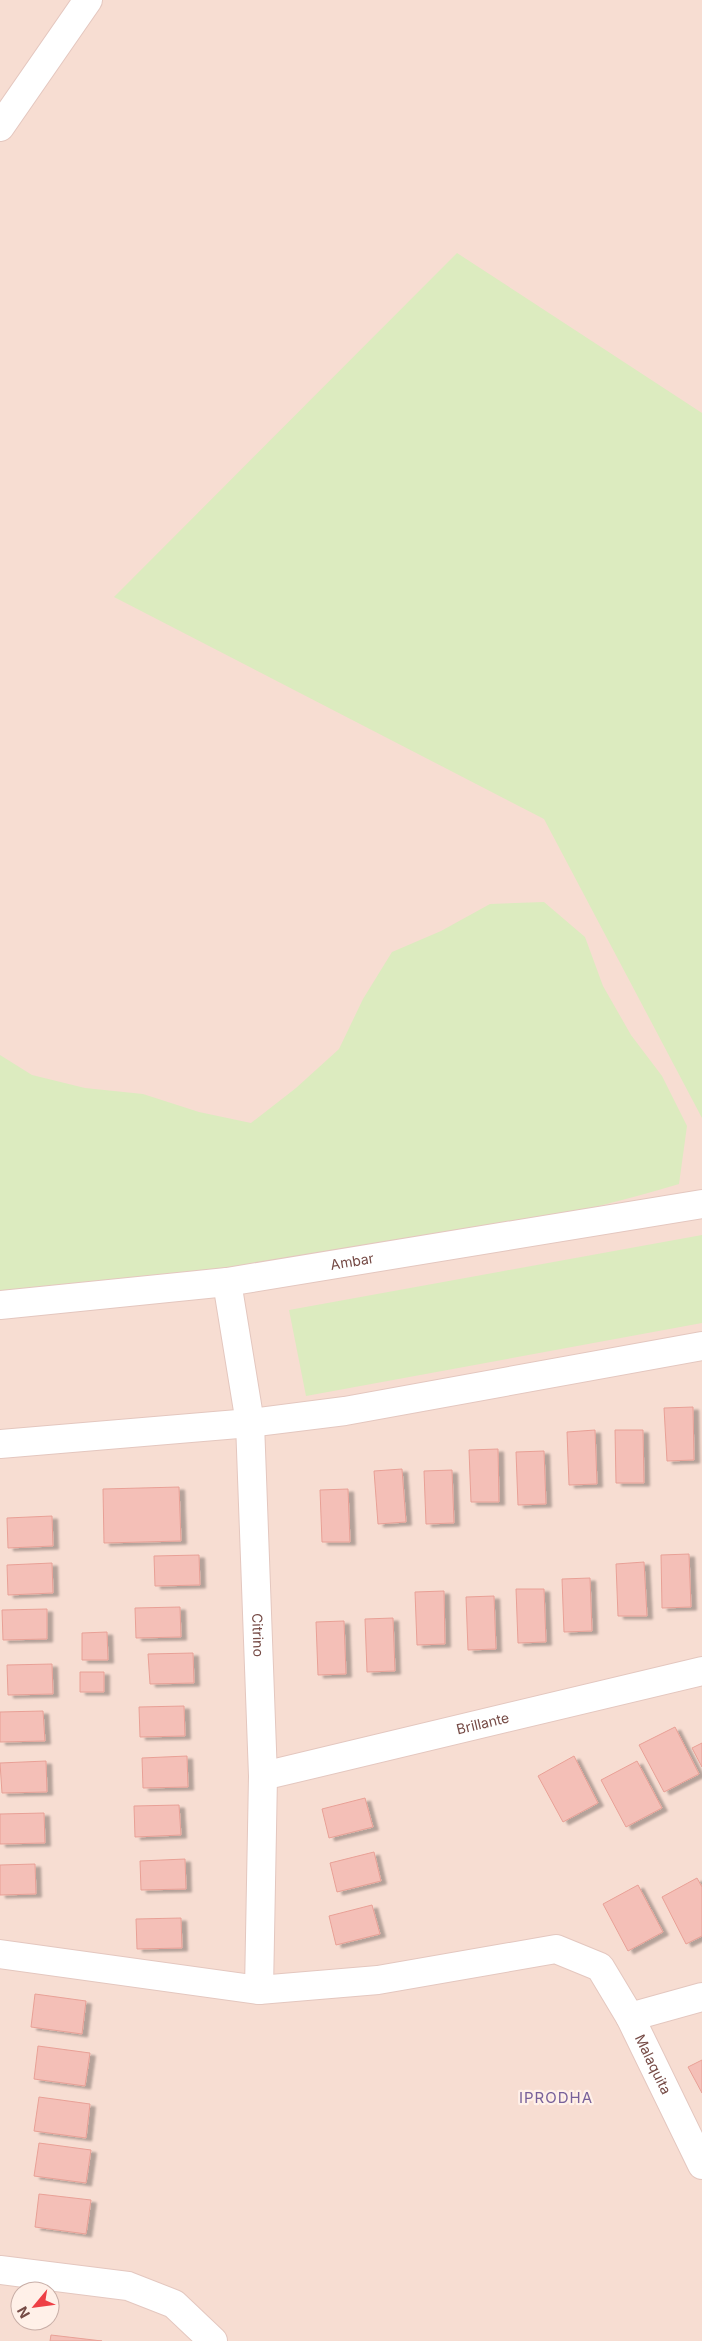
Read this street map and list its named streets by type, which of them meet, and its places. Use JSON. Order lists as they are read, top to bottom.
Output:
{
  "streets": {
    "street": [
      "Ambar",
      "Citrino",
      "Brillante",
      "Malaquita"
    ]
  },
  "crossings": [
    ["Ambar", "Citrino"],
    ["Citrino", "Brillante"],
    ["Citrino", "Malaquita"]
  ],
  "districts": ["IPRODHA"],
  "north": "bottom left"
}
